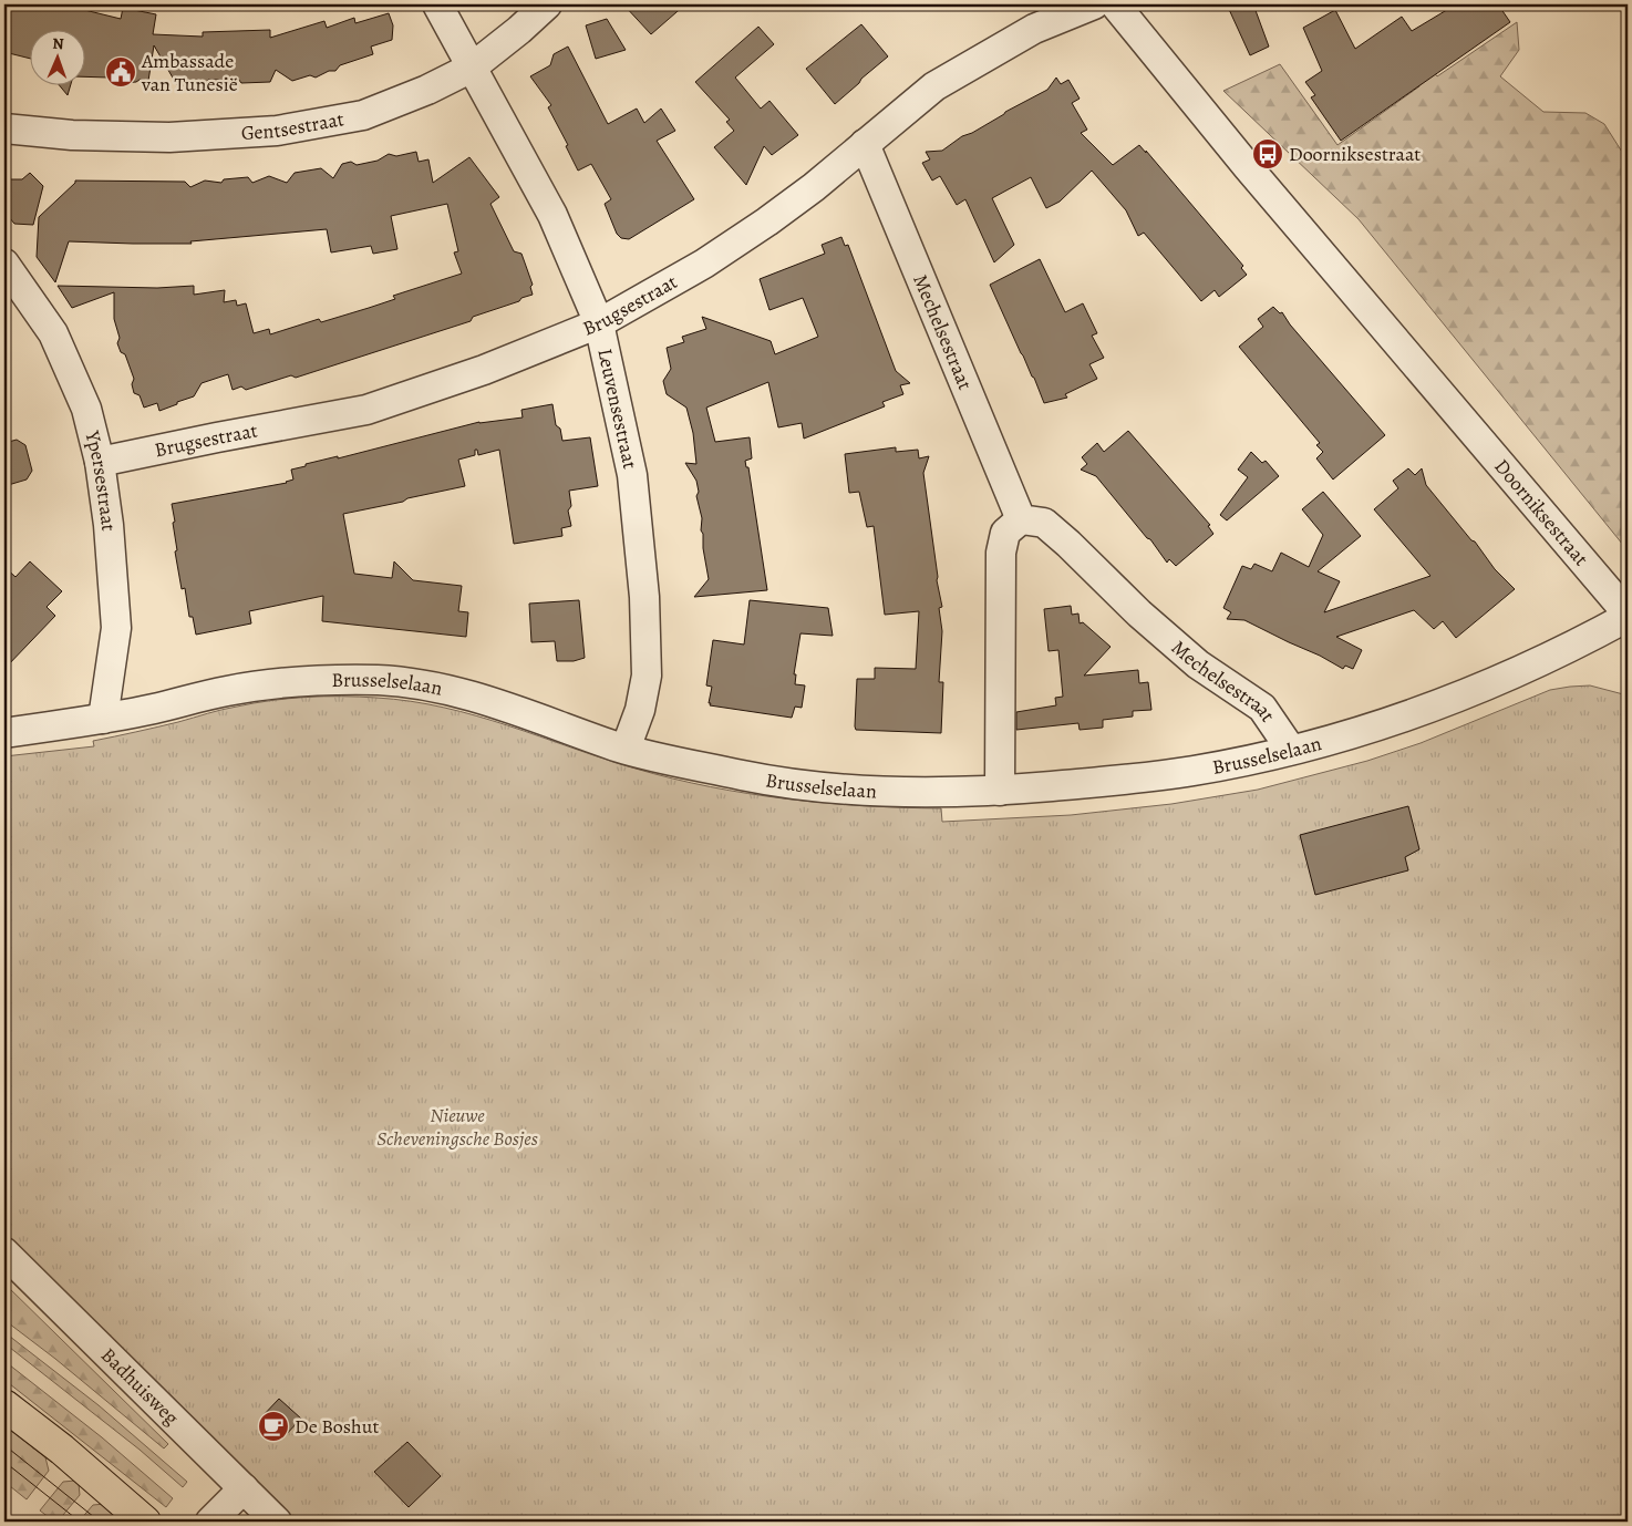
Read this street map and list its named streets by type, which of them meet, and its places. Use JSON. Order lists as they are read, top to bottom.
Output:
{
  "streets": {
    "street": [
      "Gentsestraat",
      "Brugsestraat",
      "Mechelsestraat",
      "Leuvensestraat",
      "Ypersestraat",
      "Doorniksestraat",
      "Brusselselaan",
      "Badhuisweg"
    ]
  },
  "crossings": [
    ["Gentsestraat", "Leuvensestraat"],
    ["Brugsestraat", "Mechelsestraat"],
    ["Brugsestraat", "Leuvensestraat"],
    ["Brugsestraat", "Ypersestraat"],
    ["Mechelsestraat", "Brusselselaan"],
    ["Leuvensestraat", "Brusselselaan"],
    ["Ypersestraat", "Brusselselaan"],
    ["Doorniksestraat", "Brusselselaan"]
  ],
  "parks": ["Nieuwe Scheveningsche Bosjes"],
  "places": {
    "public building": ["Ambassade van Tunesië"],
    "bus stop": ["Doorniksestraat"],
    "cafe": ["De Boshut"]
  },
  "north": "top"
}
